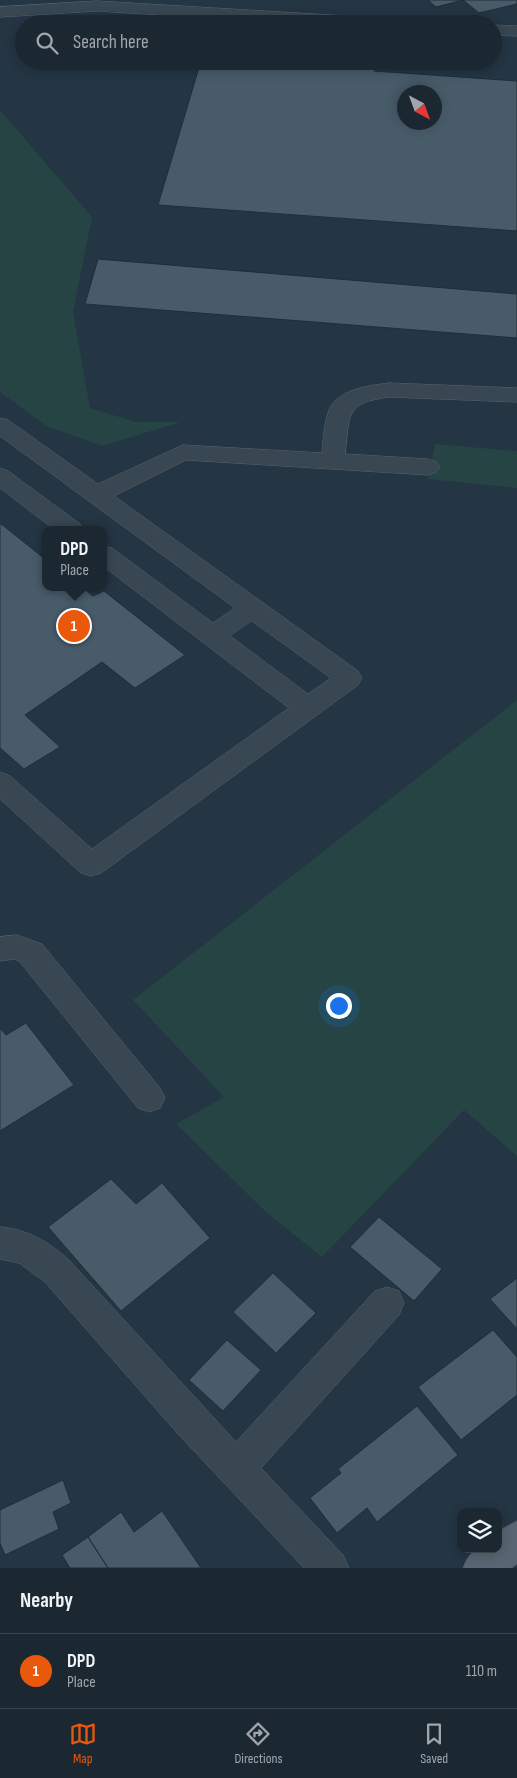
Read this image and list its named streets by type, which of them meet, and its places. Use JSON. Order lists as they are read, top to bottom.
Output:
{
  "north": "bottom right",
  "page": {
    "search": "Search here",
    "popup": ["DPD", "Place"],
    "pins": "1",
    "heading": "Nearby",
    "list": [
      {
        "mark": "1",
        "name": "DPD",
        "note": "Place",
        "value": "110 m"
      }
    ],
    "nav": ["Map", "Directions", "Saved"]
  }
}
